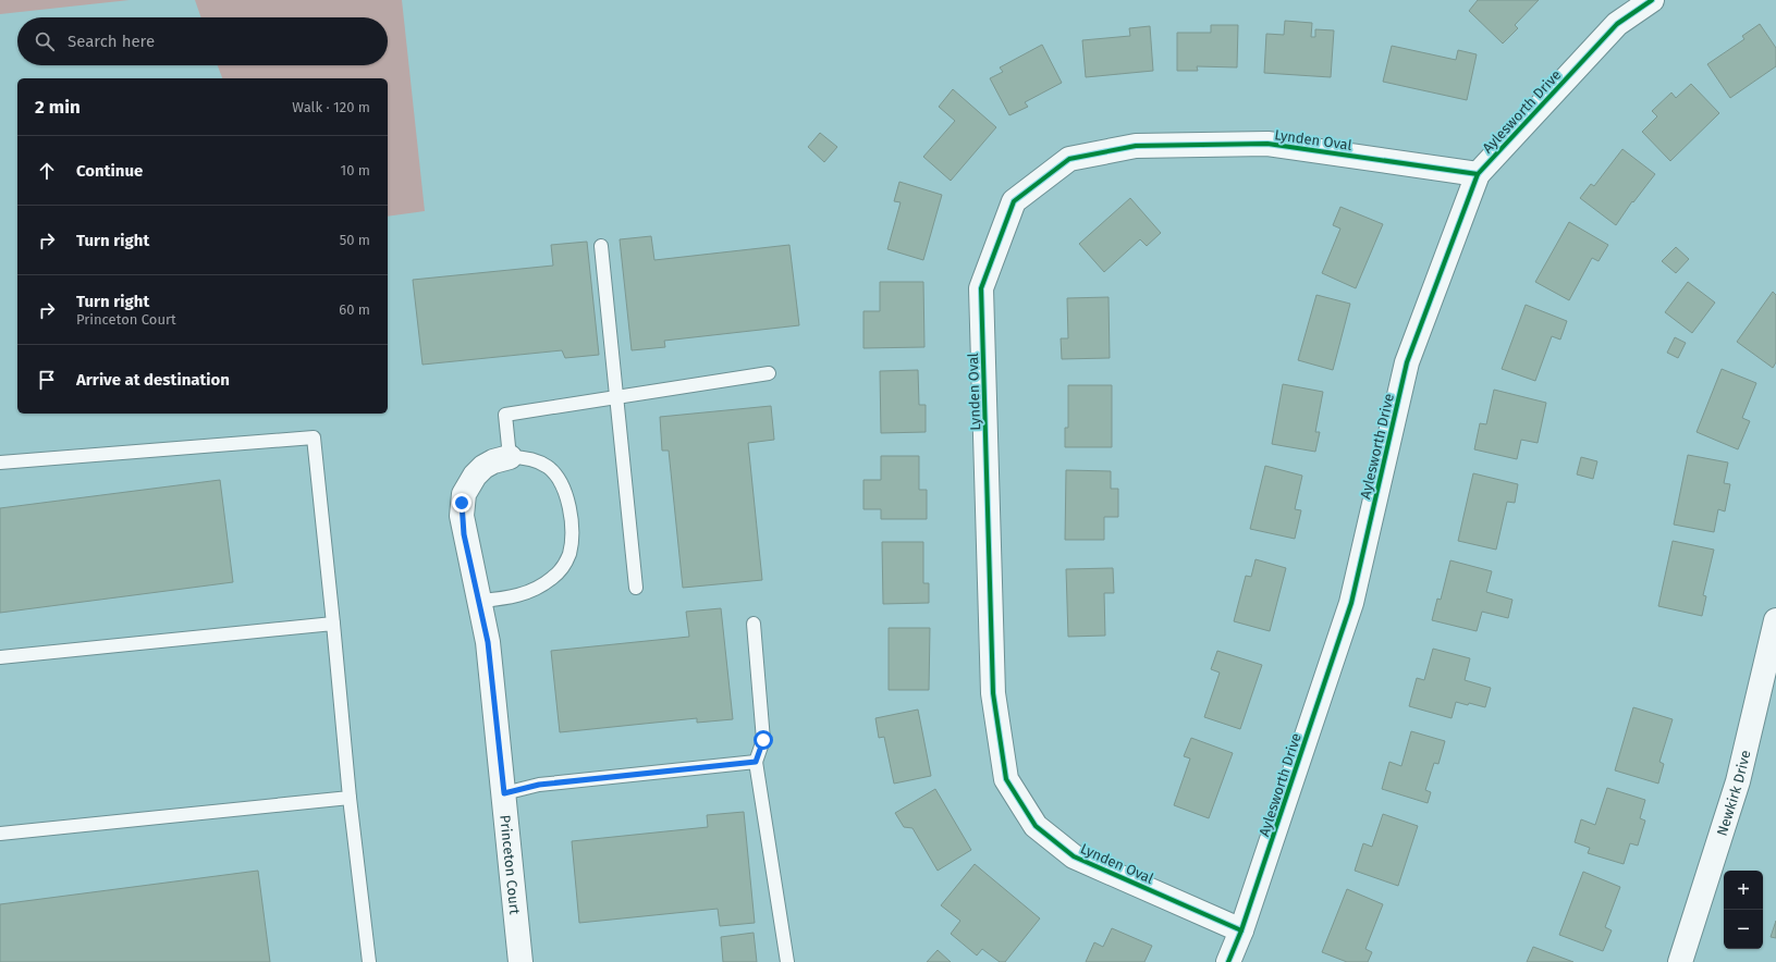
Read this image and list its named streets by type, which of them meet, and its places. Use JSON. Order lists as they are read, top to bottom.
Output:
{
  "streets": {
    "street": [
      "Aylesworth Drive",
      "Lynden Oval",
      "Newkirk Drive",
      "Princeton Court"
    ]
  },
  "crossings": [
    ["Aylesworth Drive", "Lynden Oval"]
  ],
  "page": {
    "search": "Search here",
    "heading": ["2 min", "Walk · 120 m"],
    "list": [
      ["Continue", "10 m"],
      ["Turn right", "50 m"],
      ["Turn right", "Princeton Court", "60 m"],
      "Arrive at destination"
    ],
    "map_buttons": ["+", "−"]
  }
}
